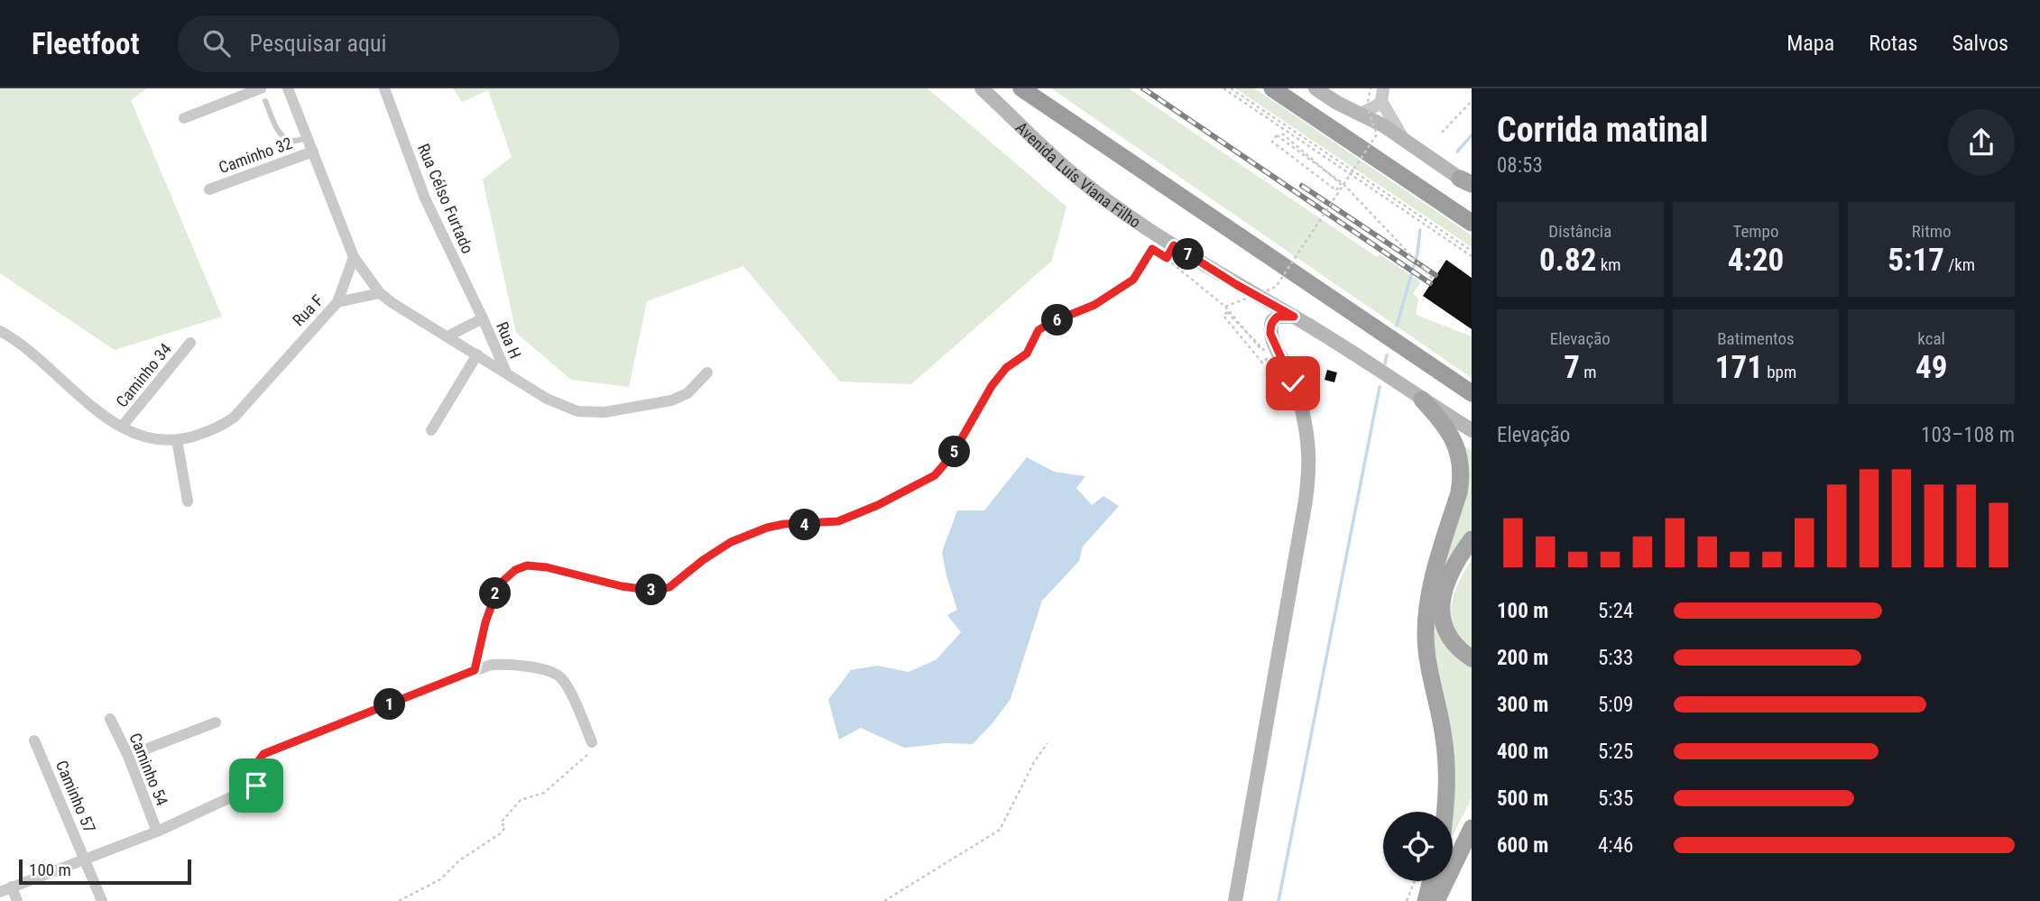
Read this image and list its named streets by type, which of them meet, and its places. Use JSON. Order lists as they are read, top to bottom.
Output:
{
  "streets": {
    "highway": ["Avenida Luís Viana Filho"],
    "street": [
      "Caminho 32",
      "Rua Célso Furtado",
      "Rua F",
      "Rua H",
      "Caminho 34",
      "Caminho 54",
      "Caminho 57"
    ]
  },
  "crossings": [
    ["Rua Célso Furtado", "Rua H"],
    ["Rua F", "Caminho 34"]
  ],
  "scale_bar": "100 m",
  "page": {
    "header": "Fleetfoot",
    "search": "Pesquisar aqui",
    "nav": ["Mapa", "Rotas", "Salvos"],
    "heading": ["Corrida matinal", "08:53"],
    "stats": [
      ["Distância", "0.82 km"],
      ["Tempo", "4:20"],
      ["Ritmo", "5:17 /km"],
      ["Elevação", "7 m"],
      ["Batimentos", "171 bpm"],
      ["kcal", "49"]
    ],
    "pins": [
      "7",
      "6",
      "5",
      "4",
      "3",
      "2",
      "1"
    ],
    "chart": ["Elevação", "103–108 m"],
    "list": [
      {
        "name": "100 m",
        "note": "5:24"
      },
      {
        "name": "200 m",
        "note": "5:33"
      },
      {
        "name": "300 m",
        "note": "5:09"
      },
      {
        "name": "400 m",
        "note": "5:25"
      },
      {
        "name": "500 m",
        "note": "5:35"
      },
      {
        "name": "600 m",
        "note": "4:46"
      }
    ],
    "scale": "100 m"
  }
}
